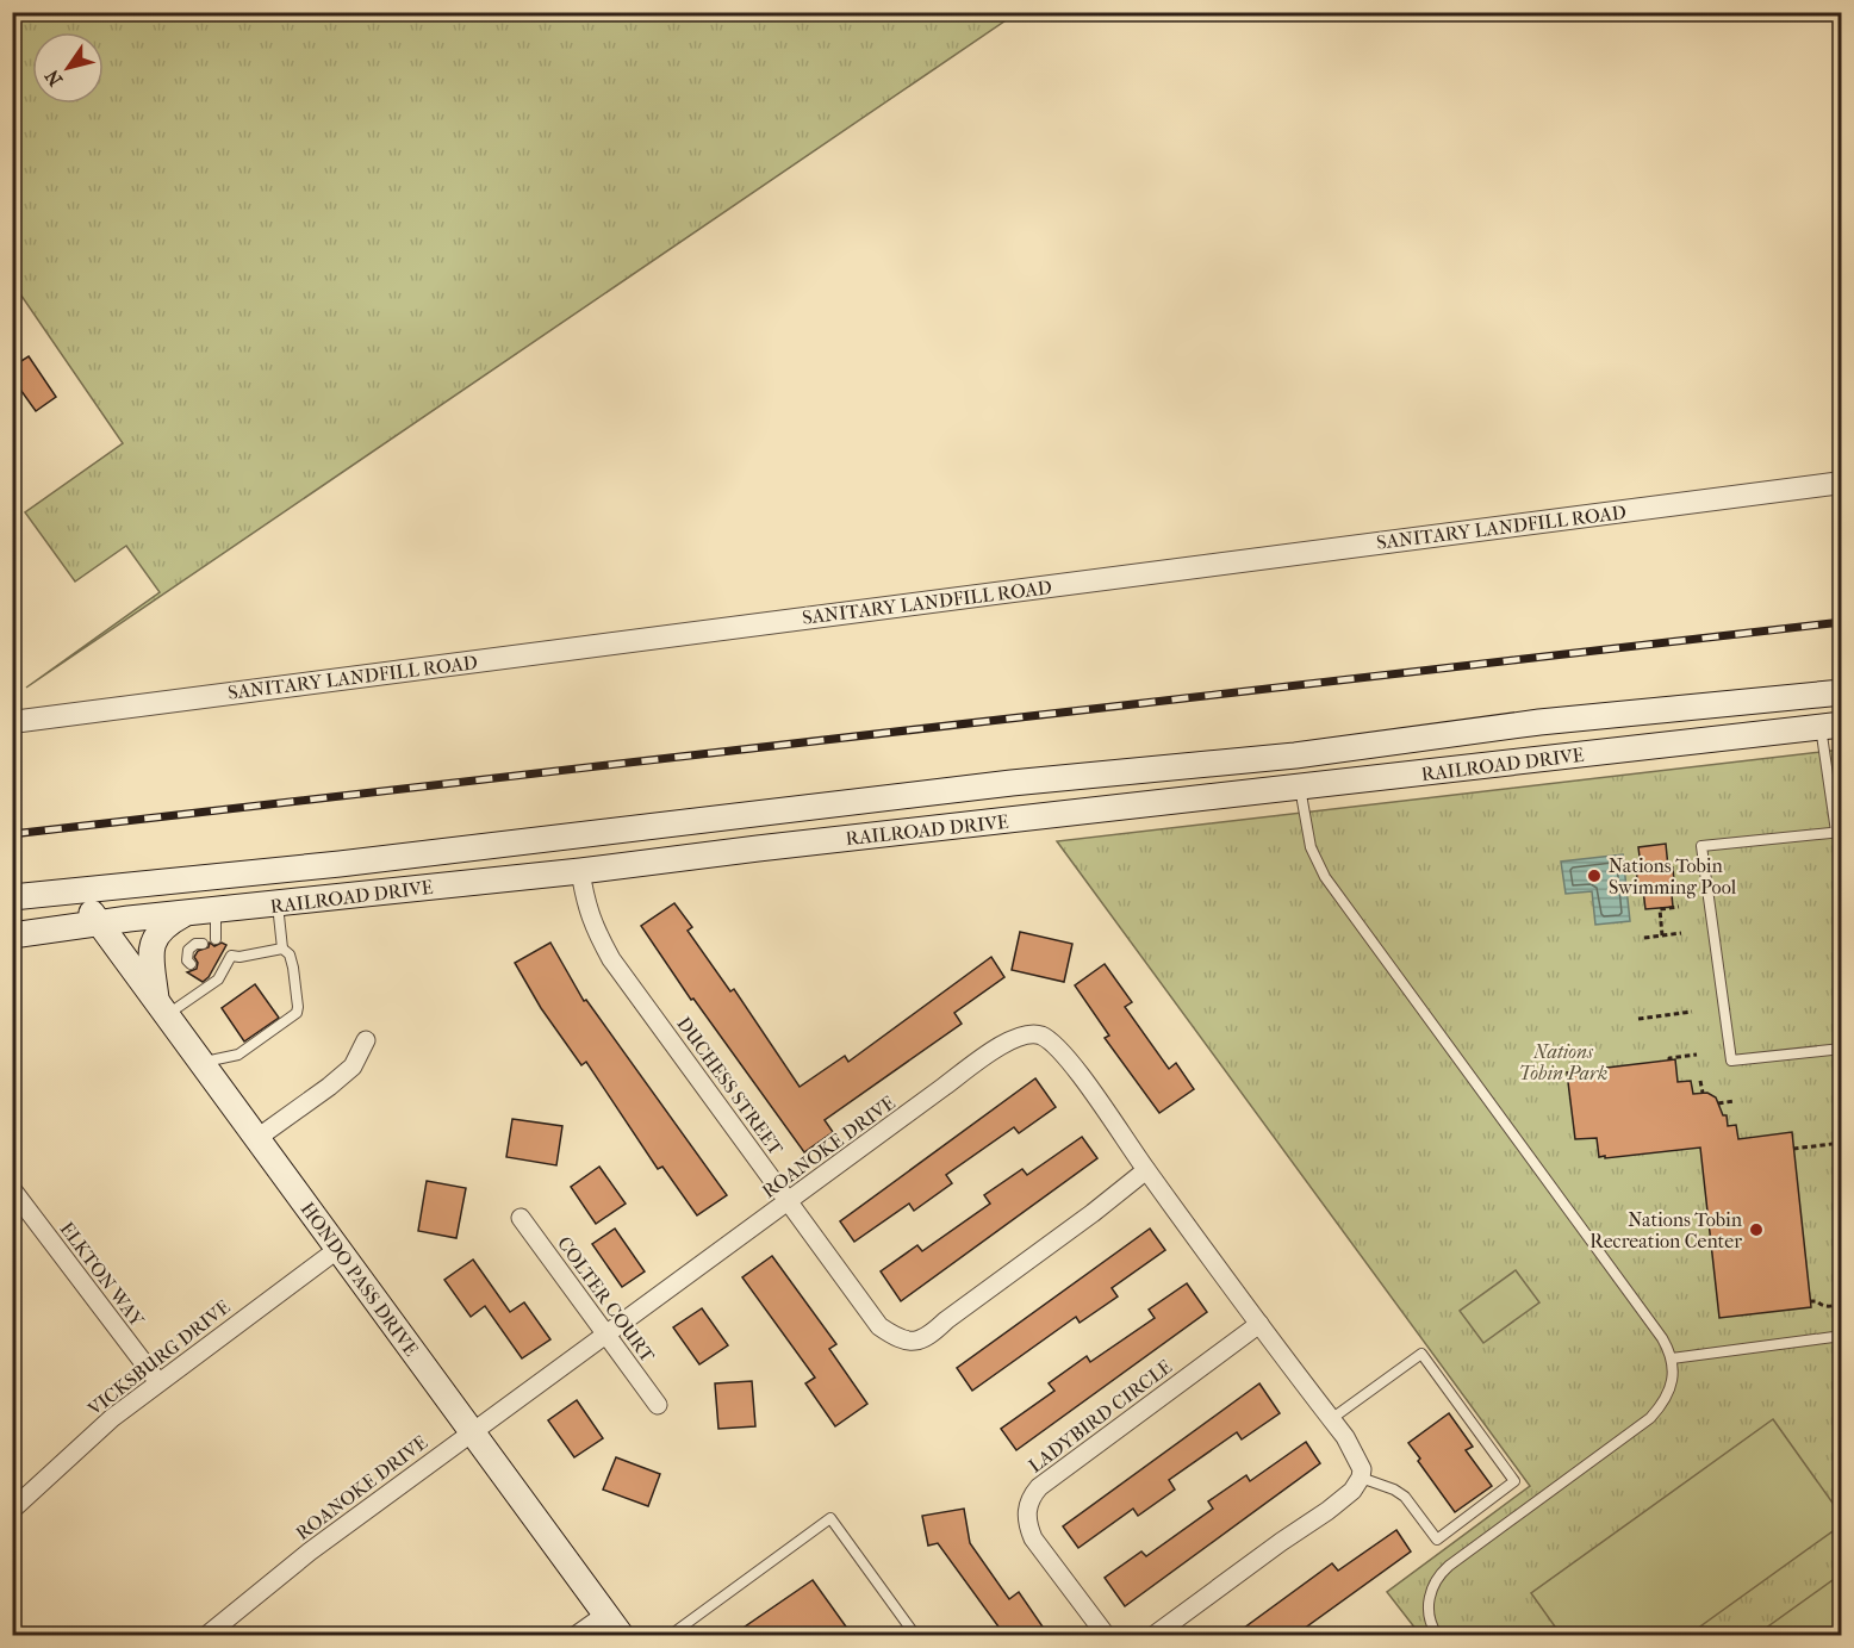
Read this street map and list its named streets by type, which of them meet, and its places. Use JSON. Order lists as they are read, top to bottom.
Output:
{
  "streets": {
    "main road": ["RAILROAD DRIVE", "HONDO PASS DRIVE"],
    "street": [
      "SANITARY LANDFILL ROAD",
      "DUCHESS STREET",
      "ROANOKE DRIVE",
      "ELKTON WAY",
      "COLTER COURT",
      "VICKSBURG DRIVE",
      "LADYBIRD CIRCLE"
    ]
  },
  "crossings": [
    ["RAILROAD DRIVE", "DUCHESS STREET"],
    ["RAILROAD DRIVE", "HONDO PASS DRIVE"],
    ["DUCHESS STREET", "ROANOKE DRIVE"],
    ["ROANOKE DRIVE", "HONDO PASS DRIVE"],
    ["ROANOKE DRIVE", "COLTER COURT"],
    ["ROANOKE DRIVE", "LADYBIRD CIRCLE"],
    ["ELKTON WAY", "VICKSBURG DRIVE"],
    ["HONDO PASS DRIVE", "VICKSBURG DRIVE"]
  ],
  "parks": ["Nations Tobin Park"],
  "places": ["Nations Tobin Swimming Pool", "Nations Tobin Recreation Center"],
  "north": "bottom left"
}
